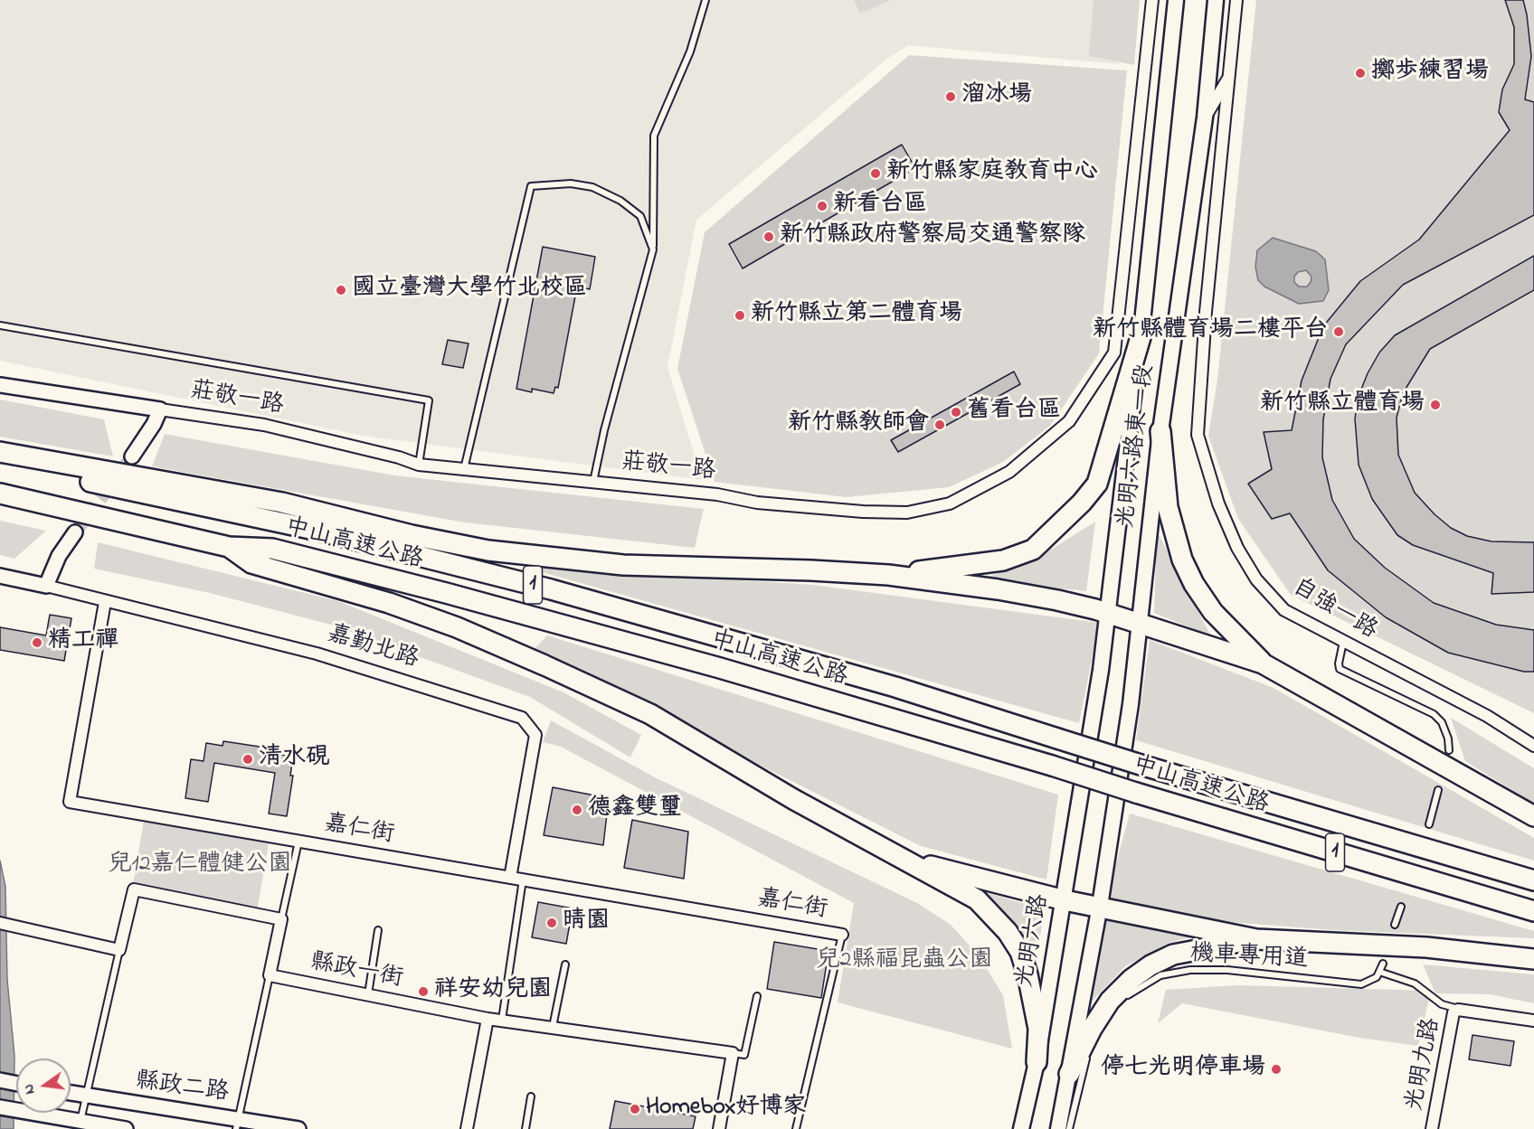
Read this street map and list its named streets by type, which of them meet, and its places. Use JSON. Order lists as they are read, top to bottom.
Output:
{
  "streets": {
    "highway": ["中山高速公路", "1"],
    "main road": ["光明六路東一段", "光明六路"],
    "street": [
      "莊敬一路",
      "自強一路",
      "嘉勤北路",
      "嘉仁街",
      "縣政一街",
      "光明九路",
      "縣政二路"
    ],
    "lane": ["機車專用道"]
  },
  "crossings": [
    ["莊敬一路", "光明六路東一段"],
    ["光明六路東一段", "光明六路"],
    ["嘉勤北路", "嘉仁街"]
  ],
  "parks": ["兒12嘉仁體健公園", "兒2縣福昆蟲公園"],
  "places": [
    "擲歩練習場",
    "溜冰場",
    "新竹縣家庭教育中心",
    "新看台區",
    "新竹縣政府警察局交通警察隊",
    "國立臺灣大學竹北校區",
    "新竹縣立第二體育場",
    "新竹縣體育場二樓平台",
    "新竹縣立體育場",
    "舊看台區",
    "新竹縣教師會",
    "精工禪",
    "清水硯",
    "德鑫雙璽",
    "晴園",
    "祥安幼兒園",
    "停七光明停車場",
    "Homebox好博家"
  ],
  "north": "left"
}
